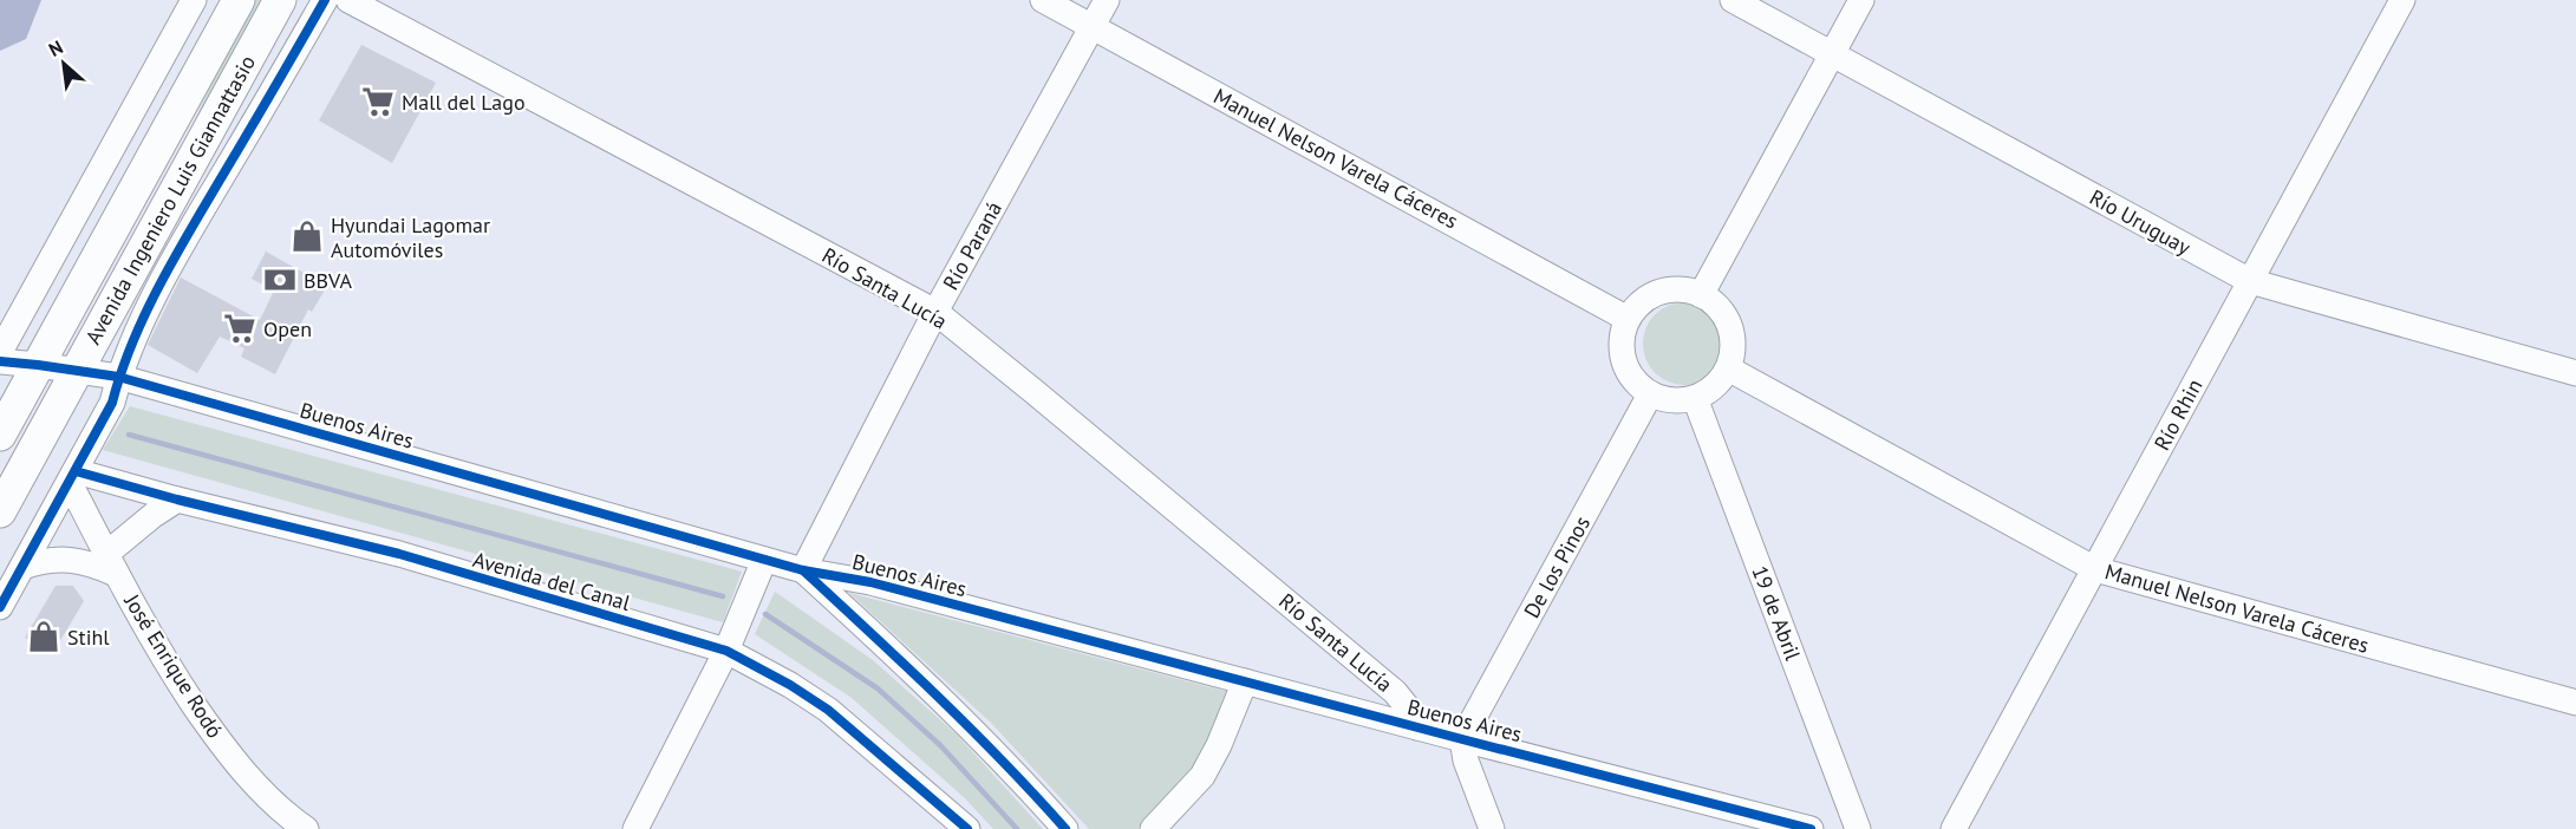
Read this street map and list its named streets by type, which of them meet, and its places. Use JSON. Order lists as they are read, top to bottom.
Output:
{
  "streets": {
    "main road": ["Avenida Ingeniero Luis Giannattasio"],
    "street": [
      "Manuel Nelson Varela Cáceres",
      "Río Uruguay",
      "Río Paraná",
      "Río Santa Lucía",
      "Río Rhin",
      "Buenos Aires",
      "De los Pinos",
      "Avenida del Canal",
      "19 de Abril",
      "José Enrique Rodó"
    ]
  },
  "crossings": [
    ["Manuel Nelson Varela Cáceres", "Río Paraná"],
    ["Manuel Nelson Varela Cáceres", "Río Rhin"],
    ["Manuel Nelson Varela Cáceres", "De los Pinos"],
    ["Manuel Nelson Varela Cáceres", "19 de Abril"],
    ["Avenida Ingeniero Luis Giannattasio", "Buenos Aires"],
    ["Avenida Ingeniero Luis Giannattasio", "Avenida del Canal"],
    ["Avenida Ingeniero Luis Giannattasio", "José Enrique Rodó"],
    ["Río Uruguay", "Río Rhin"],
    ["Río Paraná", "Río Santa Lucía"],
    ["Río Paraná", "Buenos Aires"],
    ["Río Santa Lucía", "Buenos Aires"],
    ["Buenos Aires", "De los Pinos"],
    ["De los Pinos", "19 de Abril"],
    ["Avenida del Canal", "José Enrique Rodó"]
  ],
  "places": {
    "supermarket": ["Mall del Lago", "Open"],
    "shop": ["Hyundai Lagomar Automóviles", "Stihl"],
    "bank": ["BBVA"]
  },
  "north": "top left"
}
